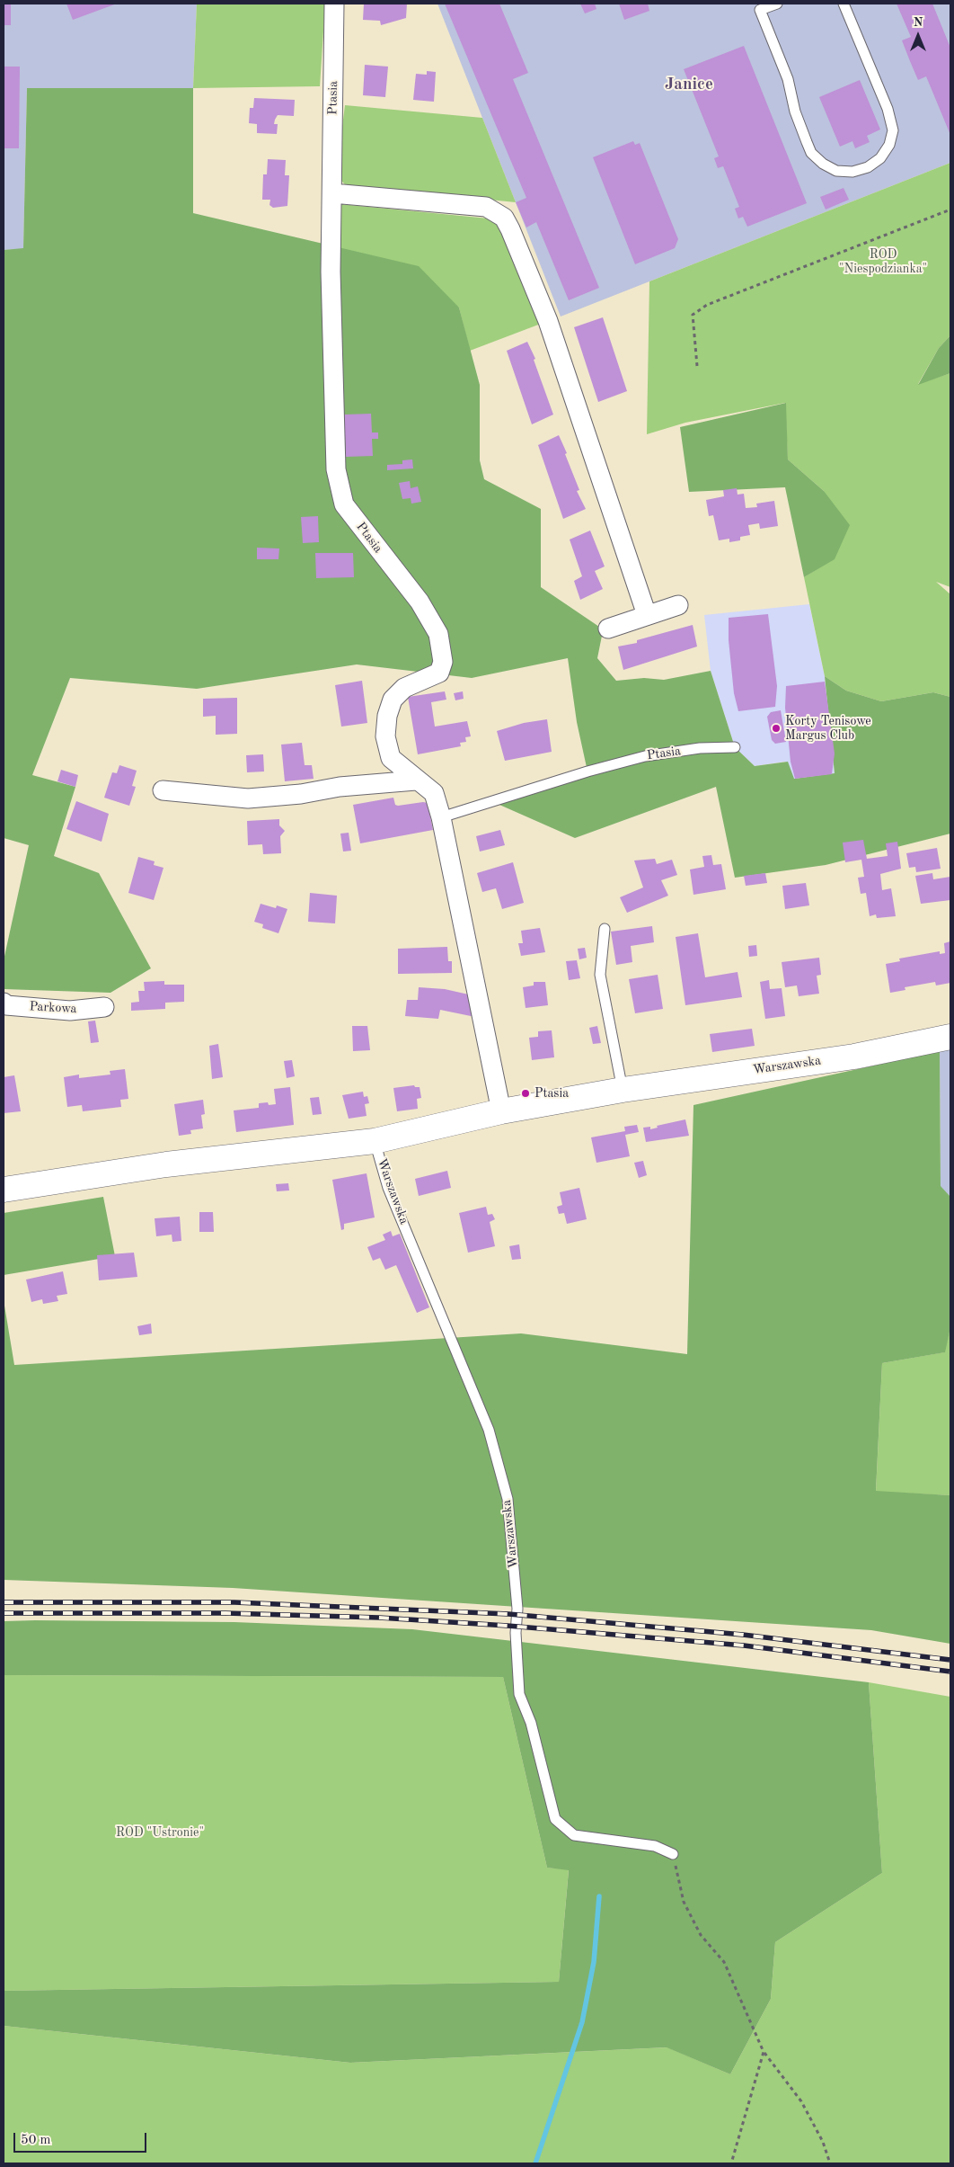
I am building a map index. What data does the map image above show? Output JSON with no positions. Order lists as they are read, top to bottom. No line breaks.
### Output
{"streets":{"street":["Ptasia","Parkowa","Warszawska"]},"crossings":[["Ptasia","Warszawska"]],"districts":["Janice"],"parks":["ROD \"Niespodzianka\"","ROD \"Ustronie\""],"places":["Korty Tenisowe Margus Club","Ptasia"],"scale_bar":"50 m","north":"top"}
